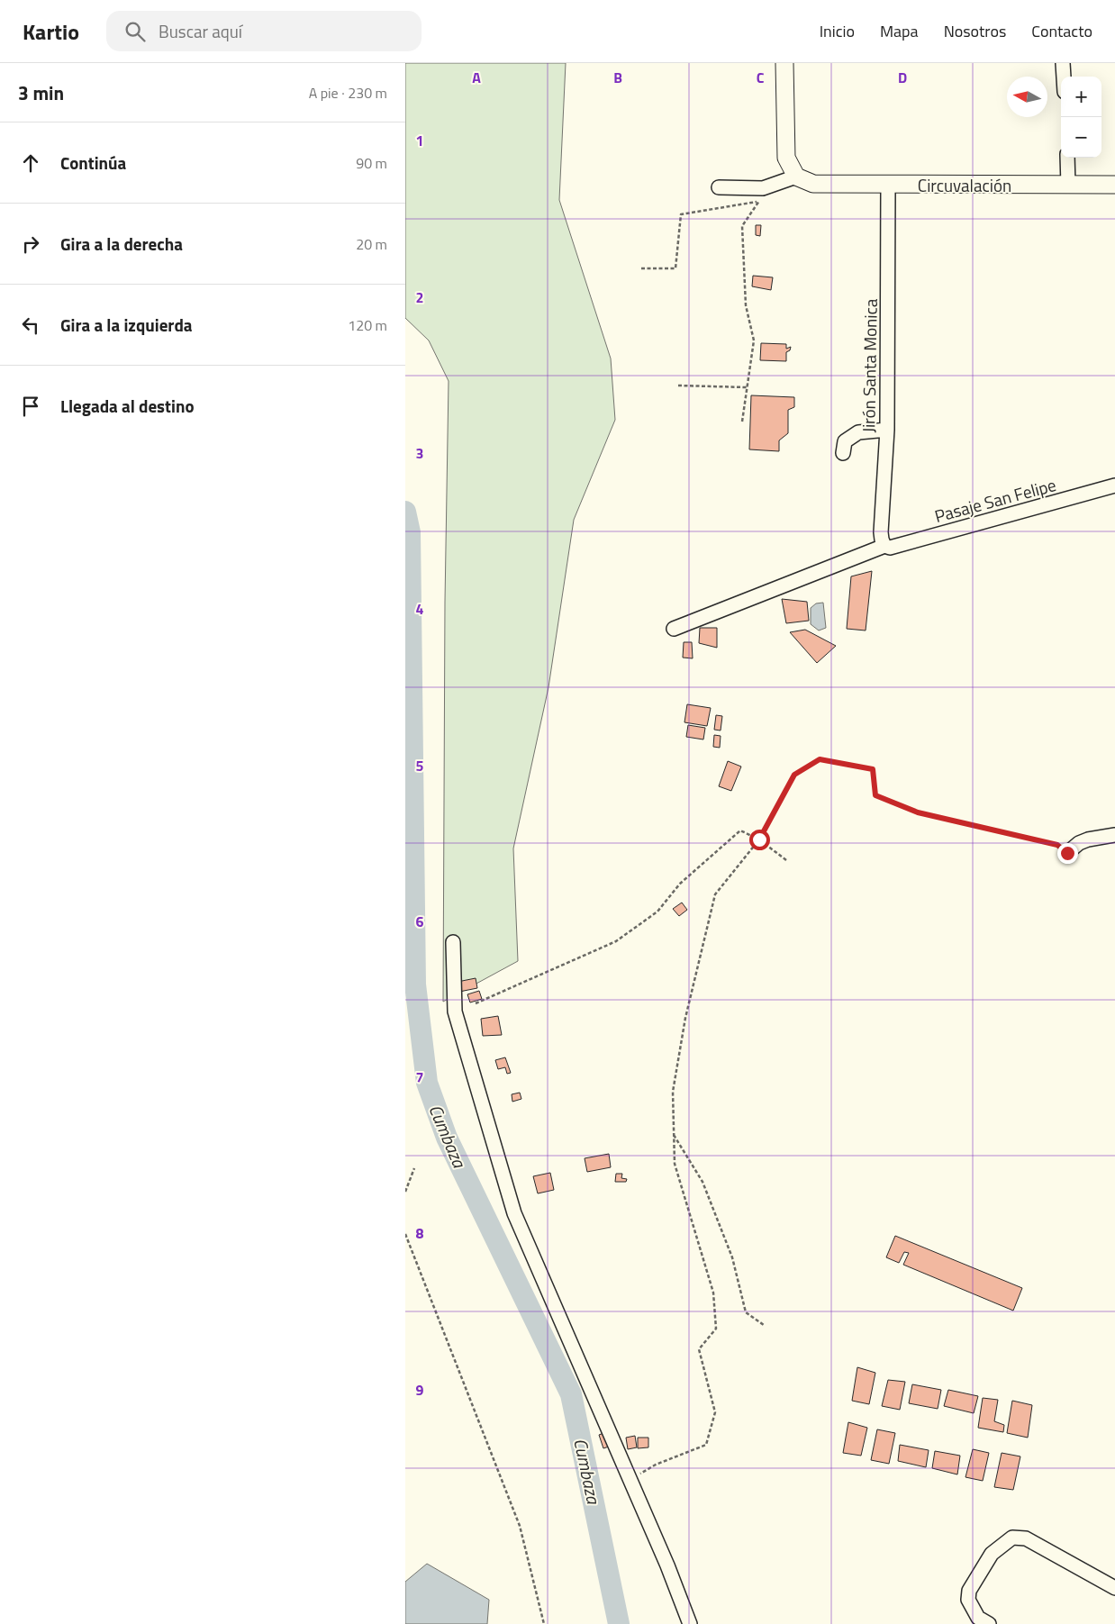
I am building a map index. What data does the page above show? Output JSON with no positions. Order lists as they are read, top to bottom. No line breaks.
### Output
{"streets":{"main road":["Circuvalación"],"street":["Jirón Santa Monica","Pasaje San Felipe"]},"crossings":[["Circuvalación","Jirón Santa Monica"],["Jirón Santa Monica","Pasaje San Felipe"]],"water":["Cumbaza"],"north":"left","page":{"header":"Kartio","search":"Buscar aquí","nav":["Inicio","Mapa","Nosotros","Contacto"],"heading":["3 min","A pie · 230 m"],"map_buttons":["+","−"],"list":[["Continúa","90 m"],["Gira a la derecha","20 m"],["Gira a la izquierda","120 m"],"Llegada al destino"]},"grid":{"columns":["A","B","C","D"],"rows":["1","2","3","4","5","6","7","8","9"]}}
